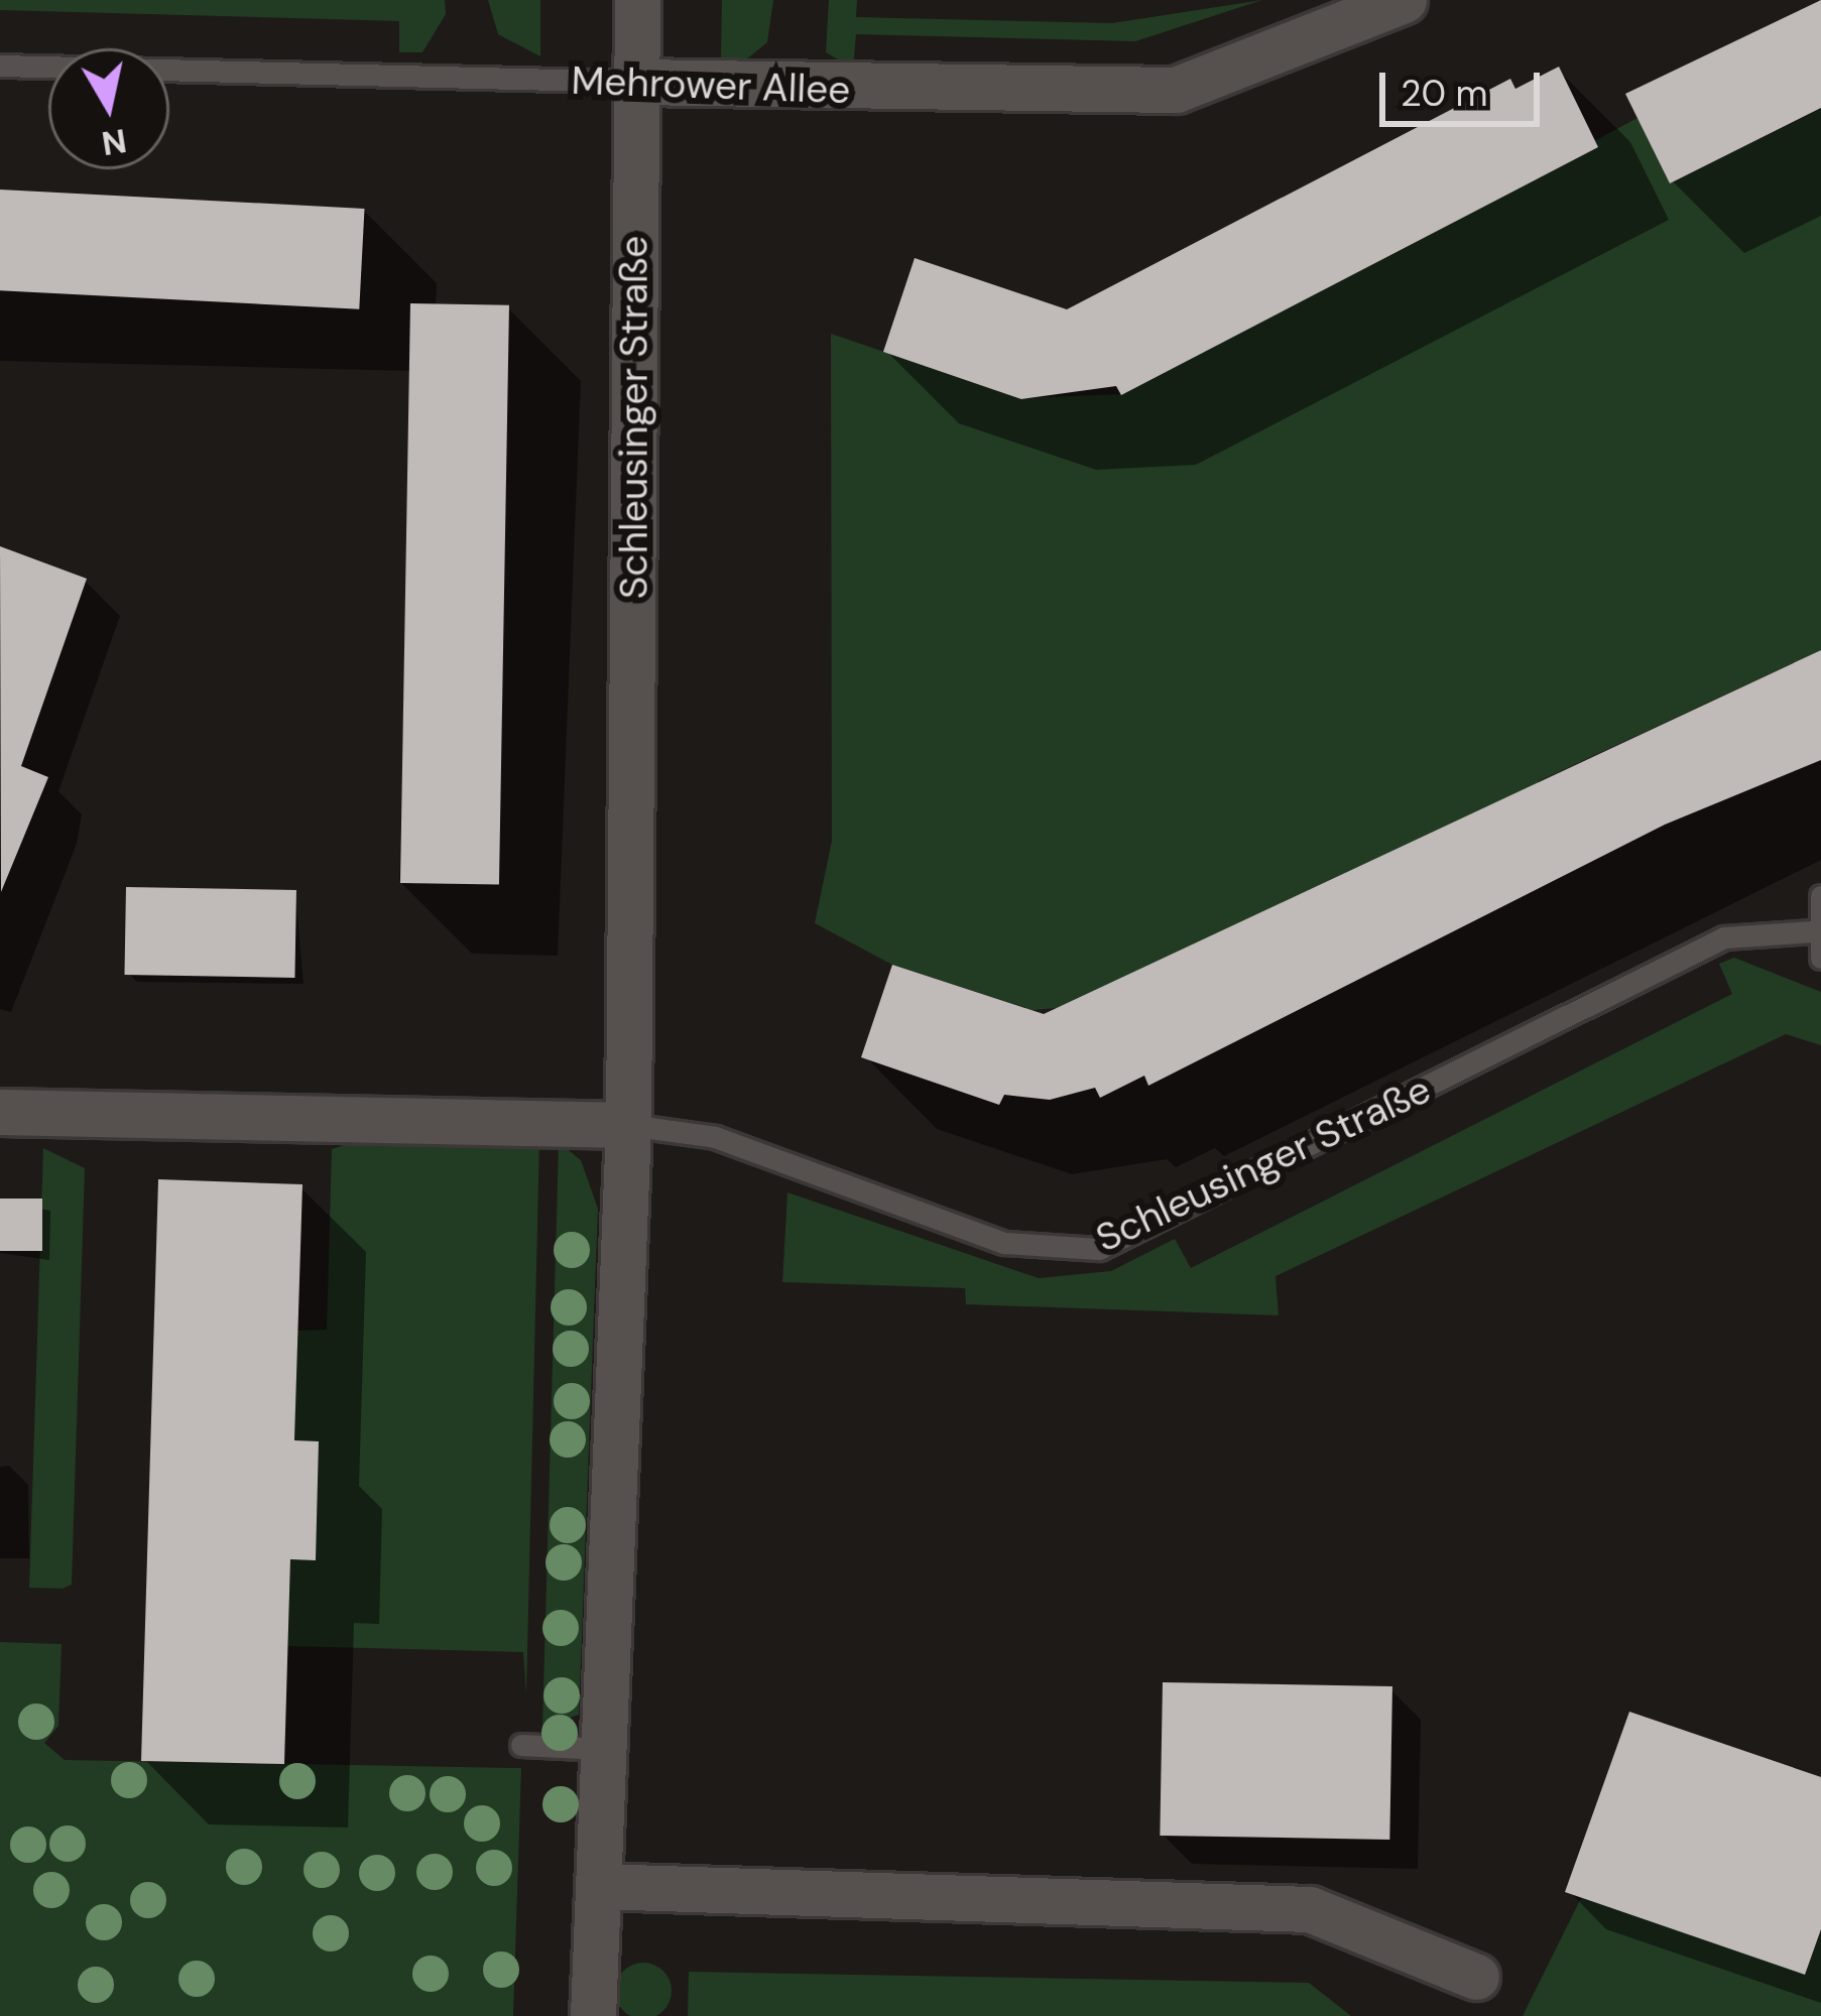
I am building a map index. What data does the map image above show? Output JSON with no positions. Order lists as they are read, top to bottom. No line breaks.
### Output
{"streets":{"street":["Mehrower Allee","Schleusinger Straße"]},"crossings":[["Mehrower Allee","Schleusinger Straße"]],"scale_bar":"20 m","north":"bottom"}
